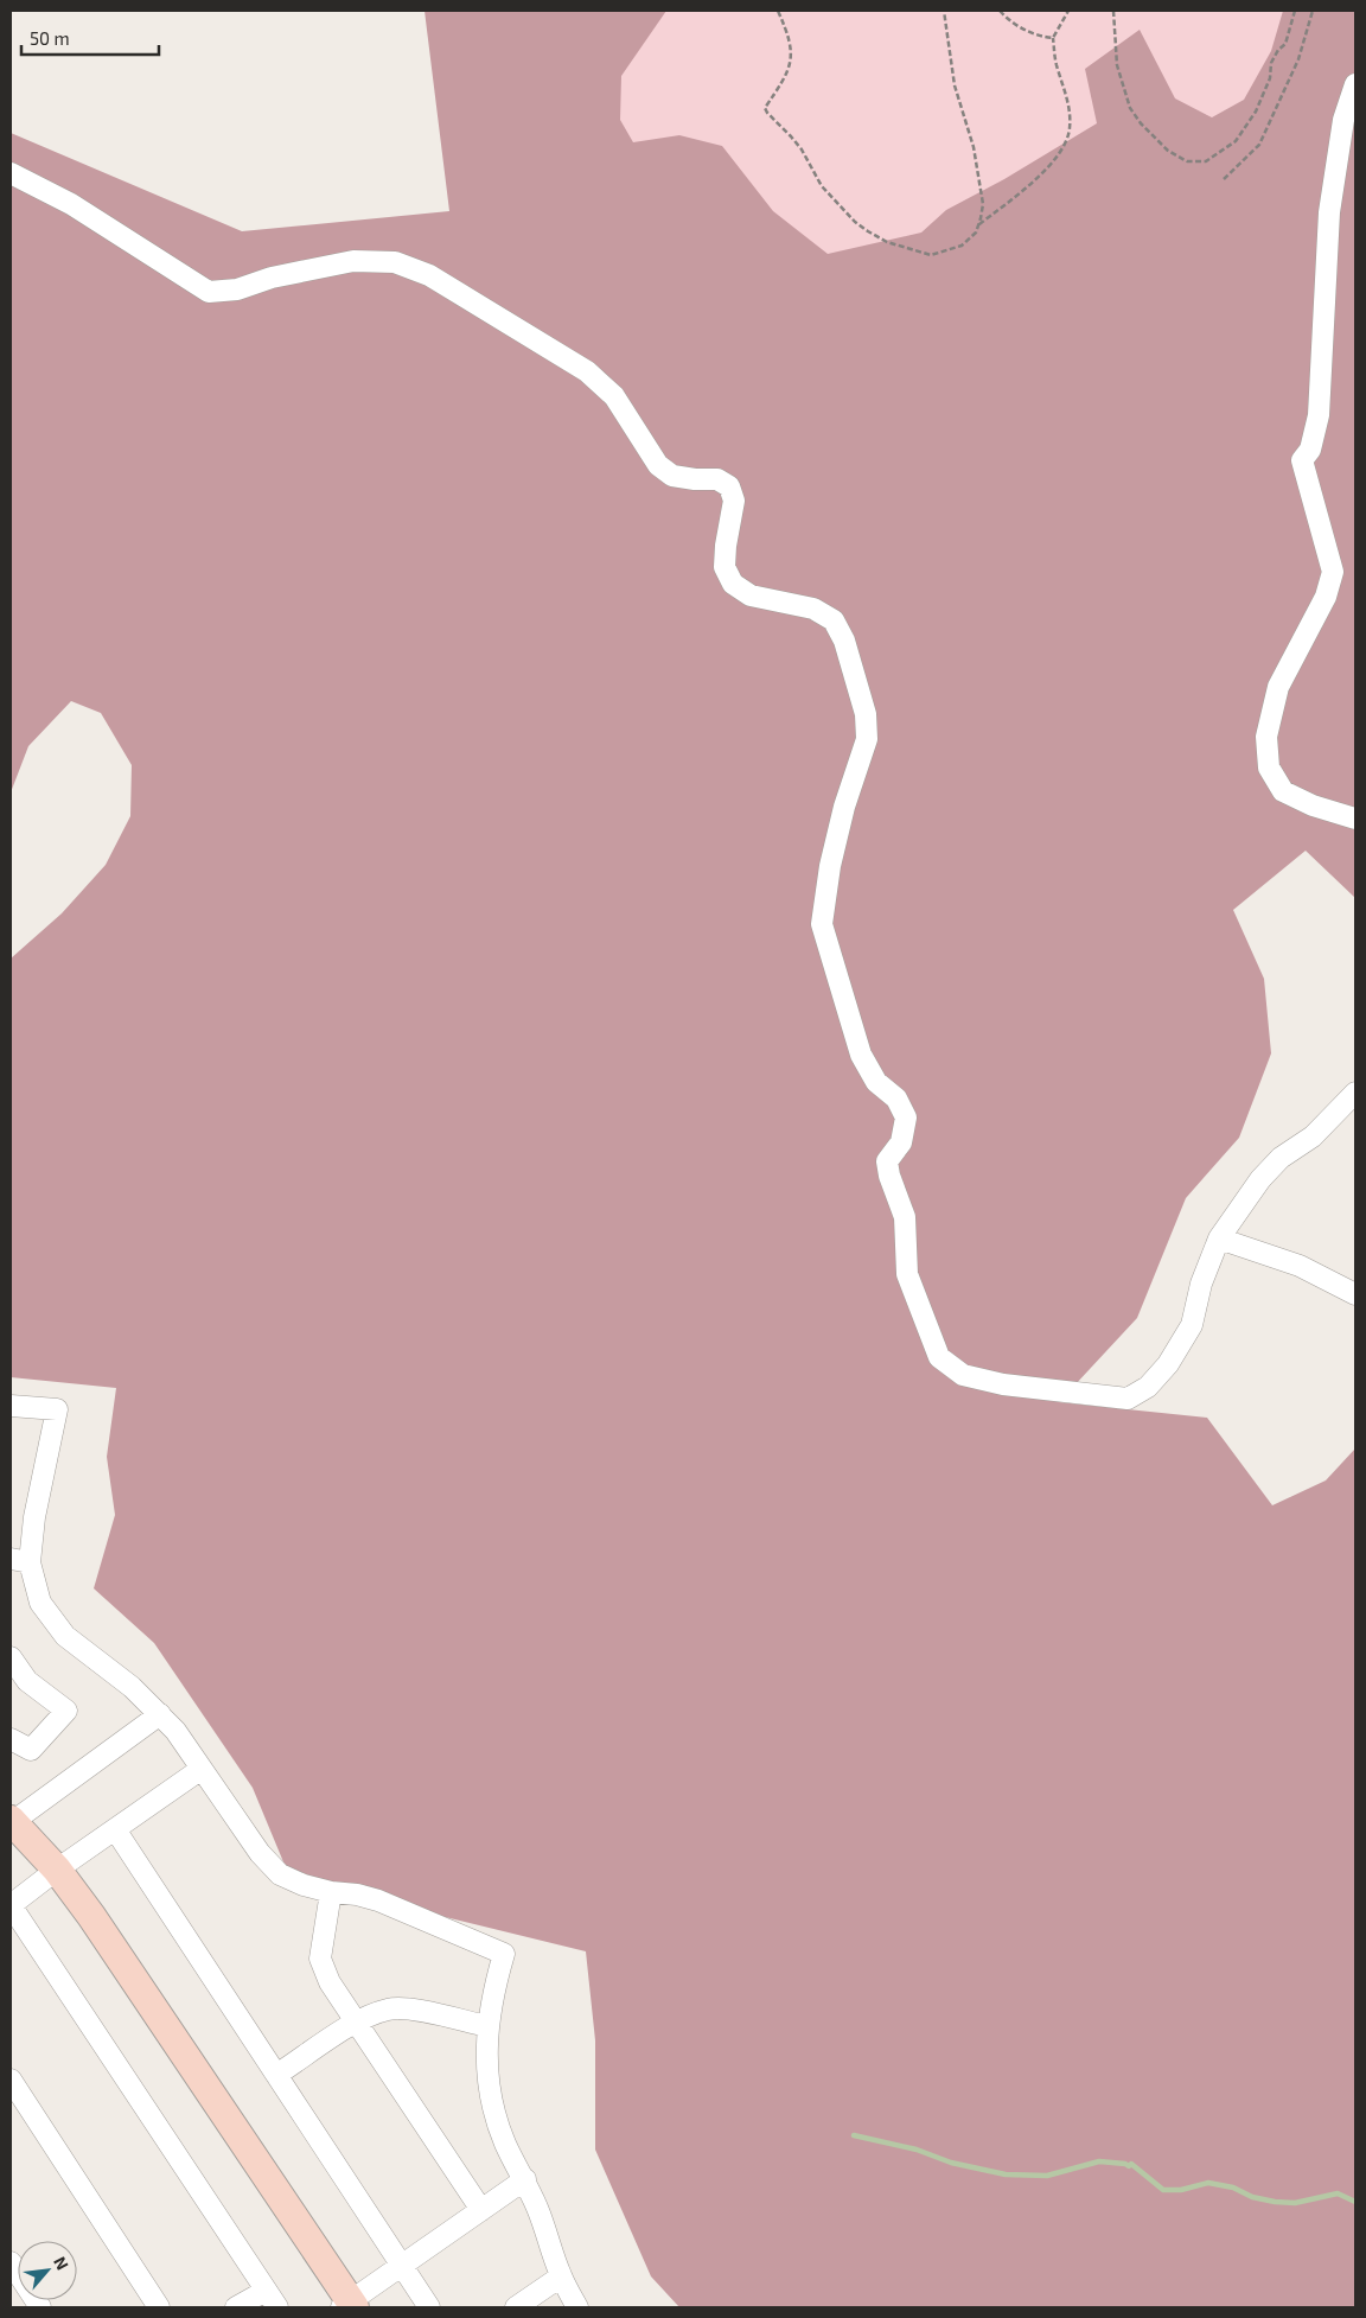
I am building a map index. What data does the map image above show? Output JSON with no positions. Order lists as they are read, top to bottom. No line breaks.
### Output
{"scale_bar":"50 m","north":"top right"}
